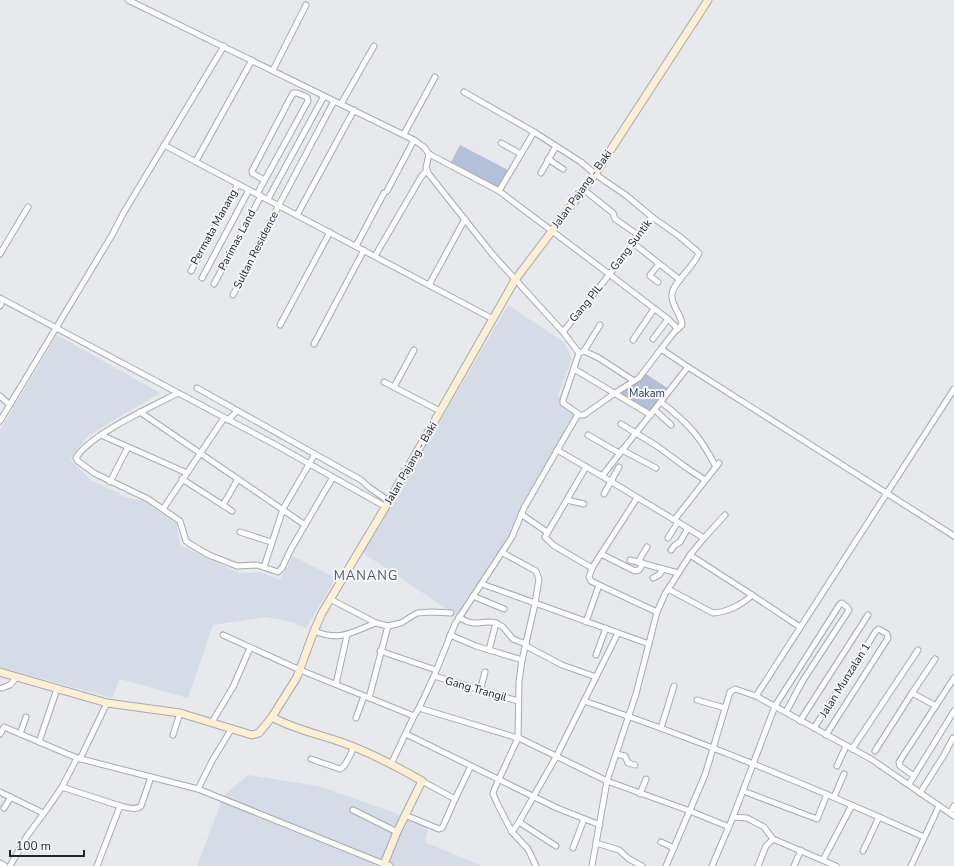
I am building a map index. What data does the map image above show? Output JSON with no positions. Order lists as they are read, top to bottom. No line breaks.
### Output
{"streets":{"main road":["Jalan Pajang - Baki"],"street":["Permata Manang","Parimas Land","Gang Suntik","Sultan Residence","Gang PIL","Jalan Munzalan 1","Gang Trangil"]},"crossings":[["Gang Suntik","Gang PIL"]],"districts":["MANANG"],"parks":["Makam"],"scale_bar":"100 m"}
